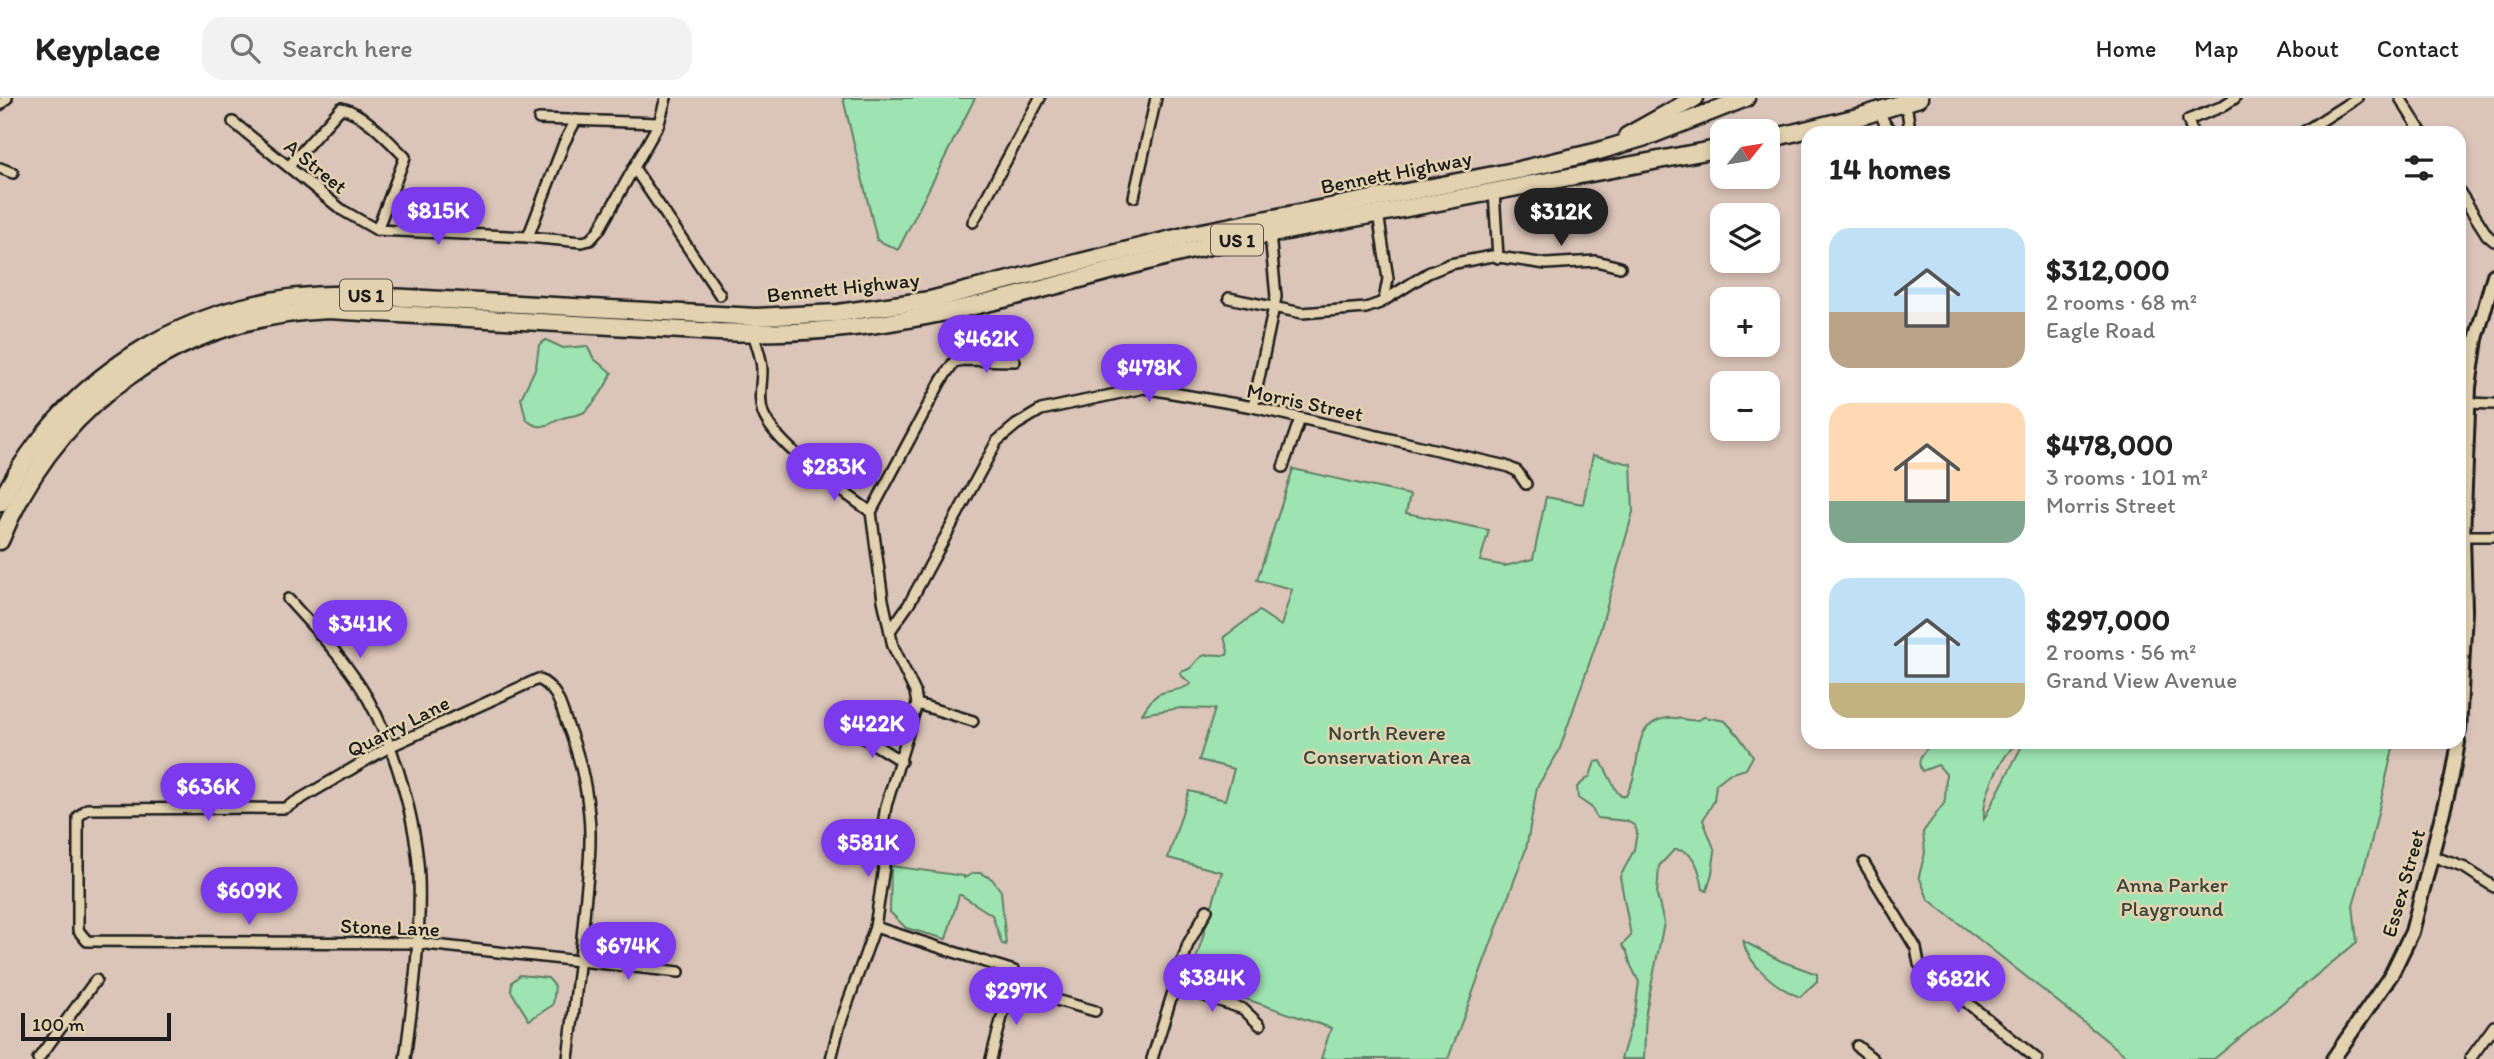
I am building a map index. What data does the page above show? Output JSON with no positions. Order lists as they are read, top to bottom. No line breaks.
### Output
{"streets":{"highway":["Bennett Highway","US 1"],"main road":["Essex Street"],"street":["A Street","Morris Street","Quarry Lane","Stone Lane"]},"crossings":[["Quarry Lane","Stone Lane"]],"parks":["North Revere Conservation Area","Anna Parker Playground"],"scale_bar":"100 m","north":"top right","page":{"header":"Keyplace","search":"Search here","nav":["Home","Map","About","Contact"],"map_buttons":["+","−"],"heading":"14 homes","price":["$815K","$312K","$462K","$478K","$283K","$341K","$422K","$636K","$581K","$609K","$674K","$384K","$682K","$297K"],"list":[{"name":"$312,000","note":"2 rooms · 68 m² · Eagle Road"},{"name":"$478,000","note":"3 rooms · 101 m² · Morris Street"},{"name":"$297,000","note":"2 rooms · 56 m² · Grand View Avenue"}],"scale":"100 m"}}
